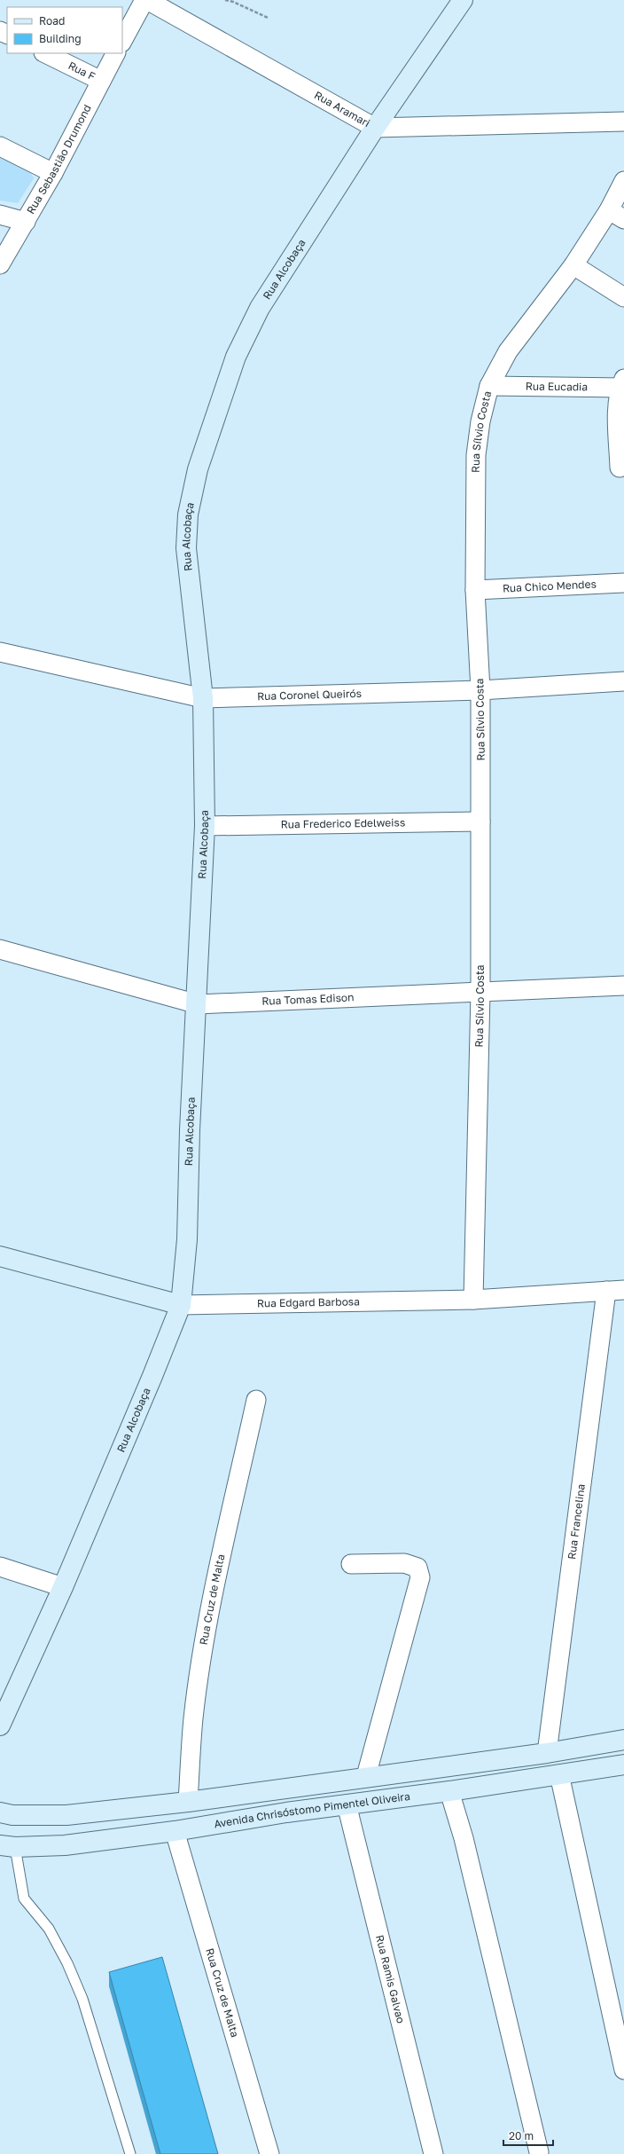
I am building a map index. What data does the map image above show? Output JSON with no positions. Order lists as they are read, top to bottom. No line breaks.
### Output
{"streets":{"main road":["Rua Alcobaça","Rua Edgard Barbosa","Avenida Chrisóstomo Pimentel Oliveira"],"street":["Rua F","Rua Aramari","Rua Sebastião Drumond","Rua Eucadia","Rua Sílvio Costa","Rua Chico Mendes","Rua Coronel Queirós","Rua Frederico Edelweiss","Rua Tomas Edison","Rua Francelina","Rua Cruz de Malta","Rua Ramis Galvao"]},"crossings":[["Rua F","Rua Sebastião Drumond"],["Rua Aramari","Rua Alcobaça"],["Rua Alcobaça","Rua Coronel Queirós"],["Rua Alcobaça","Rua Frederico Edelweiss"],["Rua Alcobaça","Rua Tomas Edison"],["Rua Alcobaça","Rua Edgard Barbosa"],["Rua Eucadia","Rua Sílvio Costa"],["Rua Sílvio Costa","Rua Chico Mendes"],["Rua Sílvio Costa","Rua Coronel Queirós"],["Rua Sílvio Costa","Rua Frederico Edelweiss"],["Rua Sílvio Costa","Rua Tomas Edison"],["Rua Sílvio Costa","Rua Edgard Barbosa"],["Rua Edgard Barbosa","Rua Francelina"],["Rua Cruz de Malta","Avenida Chrisóstomo Pimentel Oliveira"],["Avenida Chrisóstomo Pimentel Oliveira","Rua Ramis Galvao"]],"legend":["Road","Building"],"scale_bar":"20 m"}
